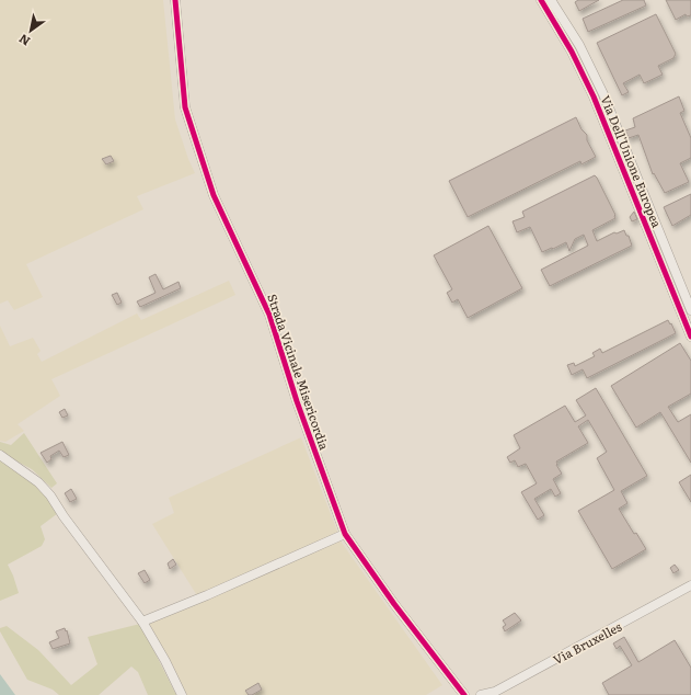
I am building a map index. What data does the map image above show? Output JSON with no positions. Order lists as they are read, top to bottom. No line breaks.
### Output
{"streets":{"street":["Via Dell'Unione Europea","Strada Vicinale Misericordia","Via Bruxelles"]},"north":"bottom left"}
